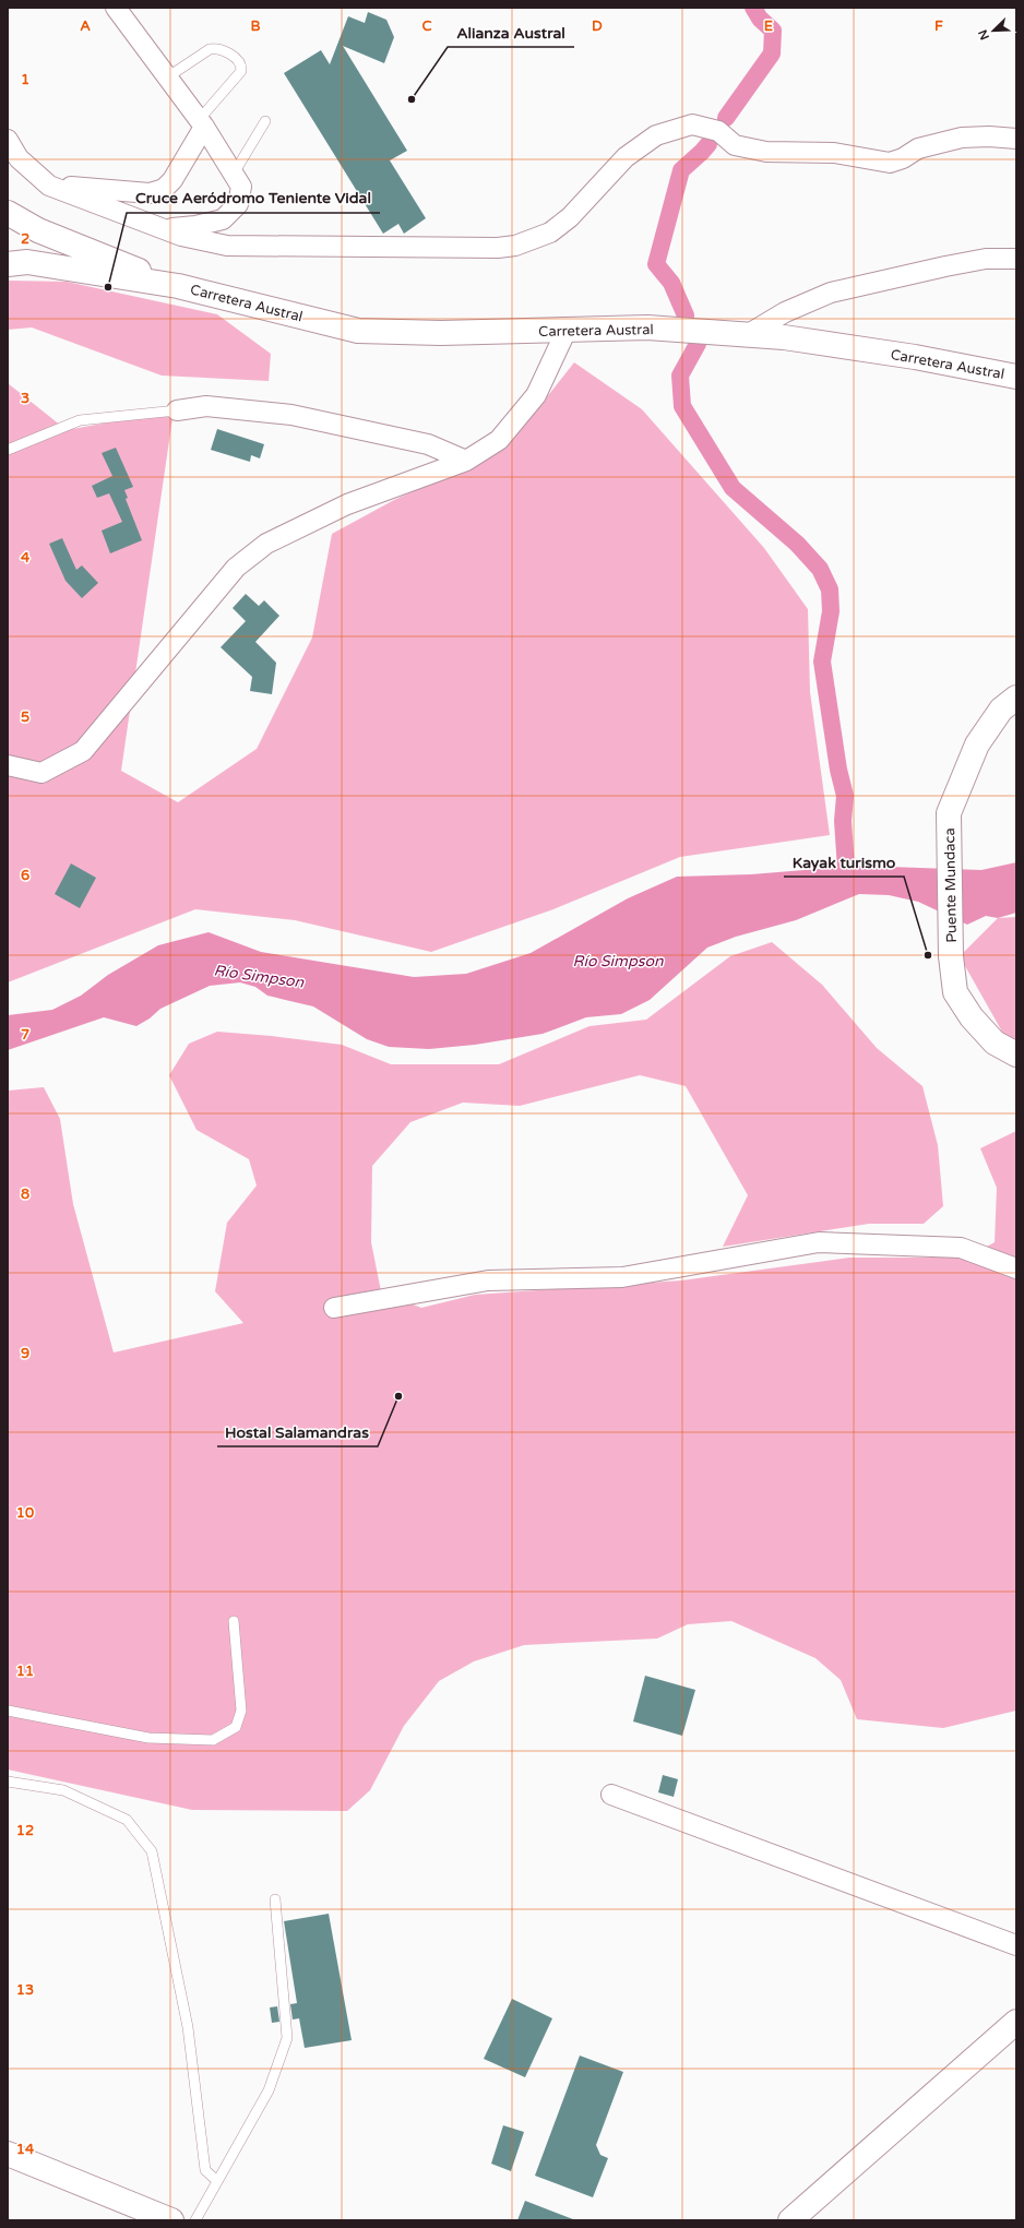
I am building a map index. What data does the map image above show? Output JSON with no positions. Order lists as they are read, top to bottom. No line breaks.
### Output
{"streets":{"main road":["Carretera Austral","Puente Mundaca"]},"water":["Río Simpson"],"places":["Alianza Austral","Cruce Aeródromo Teniente Vidal","Kayak turismo","Hostal Salamandras"],"north":"bottom left","grid":{"columns":["A","B","C","D","E","F"],"rows":["1","2","3","4","5","6","7","8","9","10","11","12","13","14"]}}
